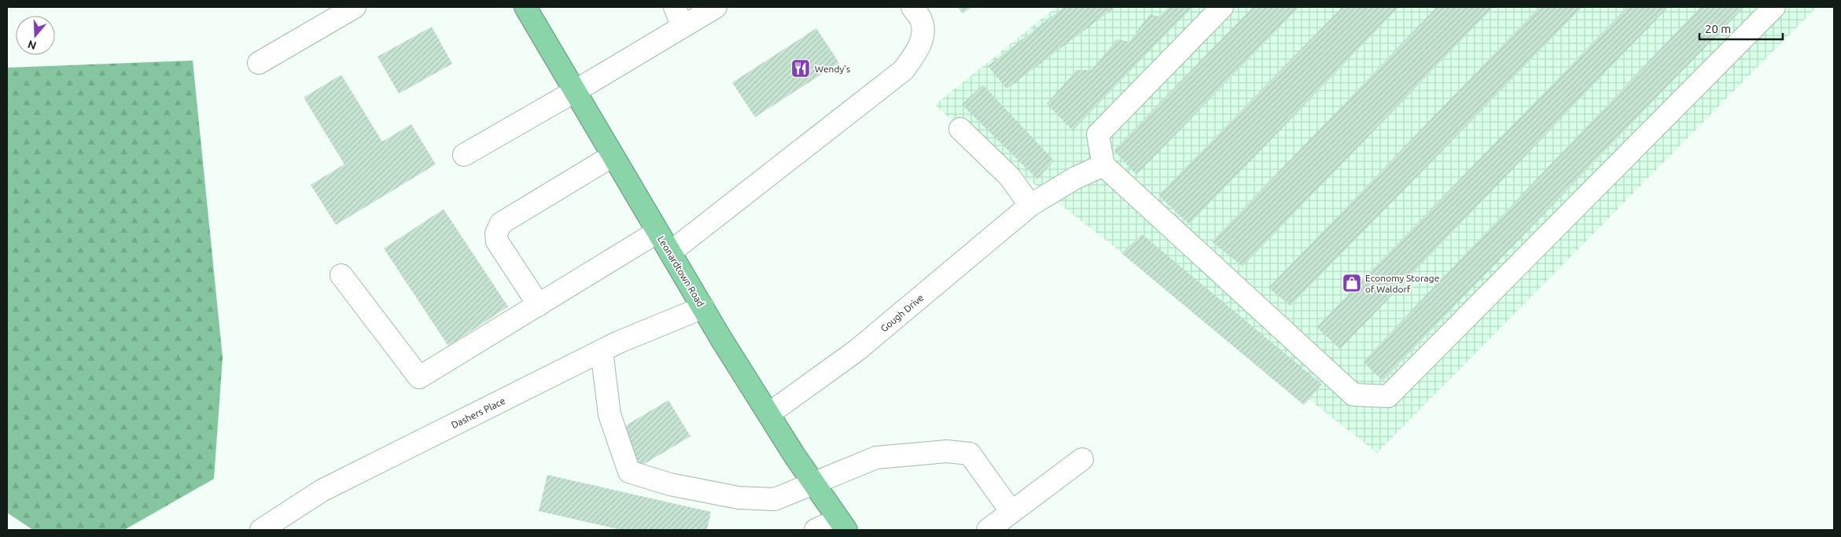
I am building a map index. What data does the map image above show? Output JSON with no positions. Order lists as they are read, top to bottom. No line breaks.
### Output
{"streets":{"highway":["Leonardtown Road"],"street":["Gough Drive","Dashers Place"]},"crossings":[["Leonardtown Road","Gough Drive"],["Leonardtown Road","Dashers Place"]],"places":{"restaurant":["Wendy's"],"shop":["Economy Storage of Waldorf"]},"scale_bar":"20 m","north":"bottom"}
